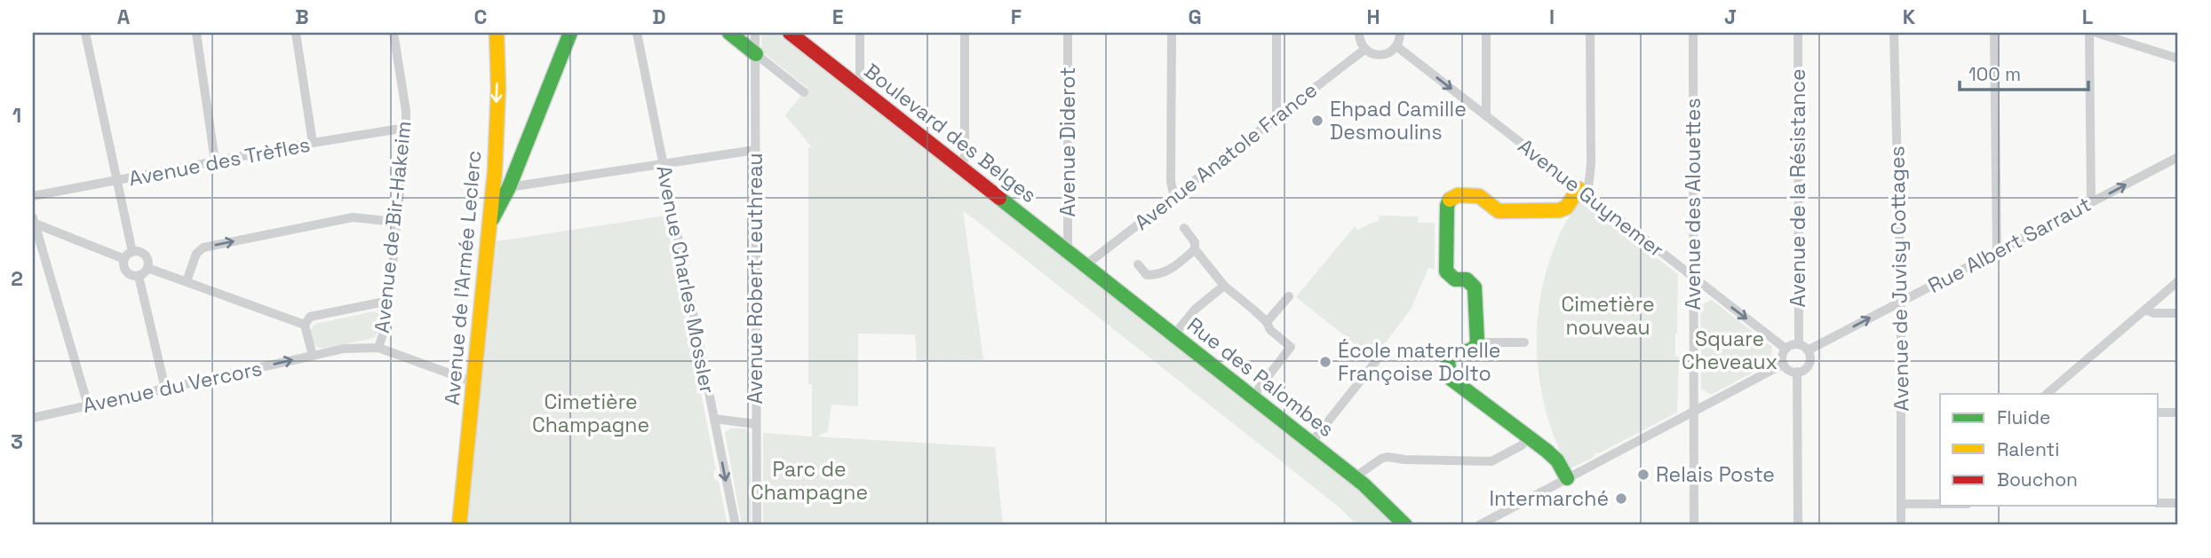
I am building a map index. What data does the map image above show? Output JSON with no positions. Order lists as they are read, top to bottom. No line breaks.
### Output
{"streets":{"street":["Boulevard des Belges","Avenue Diderot","Avenue Anatole France","Avenue des Trèfles","Avenue de la Résistance","Avenue Guynemer","Avenue des Alouettes","Avenue de Bir-Hakeim","Rue Albert Sarraut","Avenue de l'Armée Leclerc","Avenue Robert Leuthreau","Avenue de Juvisy Cottages","Avenue Charles Mossler","Rue des Palombes","Avenue du Vercors"]},"crossings":[["Boulevard des Belges","Avenue Diderot"],["Boulevard des Belges","Avenue Anatole France"],["Boulevard des Belges","Rue des Palombes"],["Avenue Anatole France","Rue des Palombes"],["Avenue des Trèfles","Avenue de Bir-Hakeim"],["Avenue de la Résistance","Avenue Guynemer"],["Avenue de la Résistance","Rue Albert Sarraut"],["Avenue Guynemer","Avenue des Alouettes"],["Avenue Guynemer","Rue Albert Sarraut"],["Avenue de Bir-Hakeim","Avenue du Vercors"],["Rue Albert Sarraut","Avenue de Juvisy Cottages"]],"one_way":["Avenue Guynemer","Rue Albert Sarraut","Avenue du Vercors"],"parks":["Cimetière nouveau","Square Cheveaux","Cimetière Champagne","Parc de Champagne"],"places":["Ehpad Camille Desmoulins","École maternelle Françoise Dolto","Relais Poste","Intermarché"],"legend":["Fluide","Ralenti","Bouchon"],"scale_bar":"100 m","grid":{"columns":["A","B","C","D","E","F","G","H","I","J","K","L"],"rows":["1","2","3"]}}
